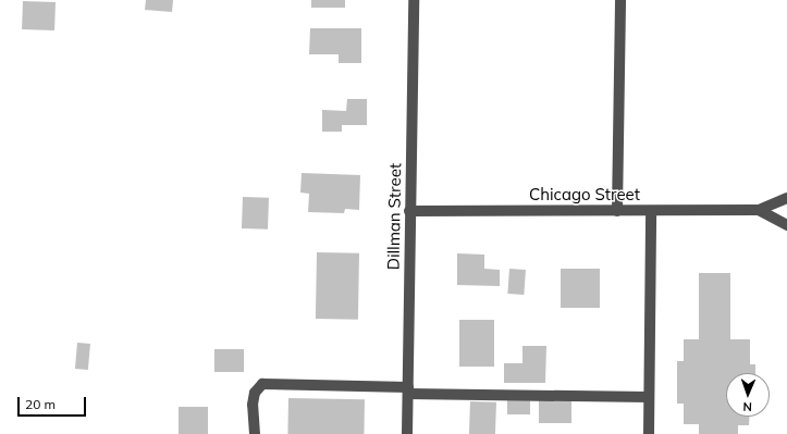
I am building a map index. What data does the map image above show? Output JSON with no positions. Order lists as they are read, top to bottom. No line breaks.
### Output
{"streets":{"street":["Chicago Street","Dillman Street"]},"crossings":[["Chicago Street","Dillman Street"]],"scale_bar":"20 m","north":"bottom"}
